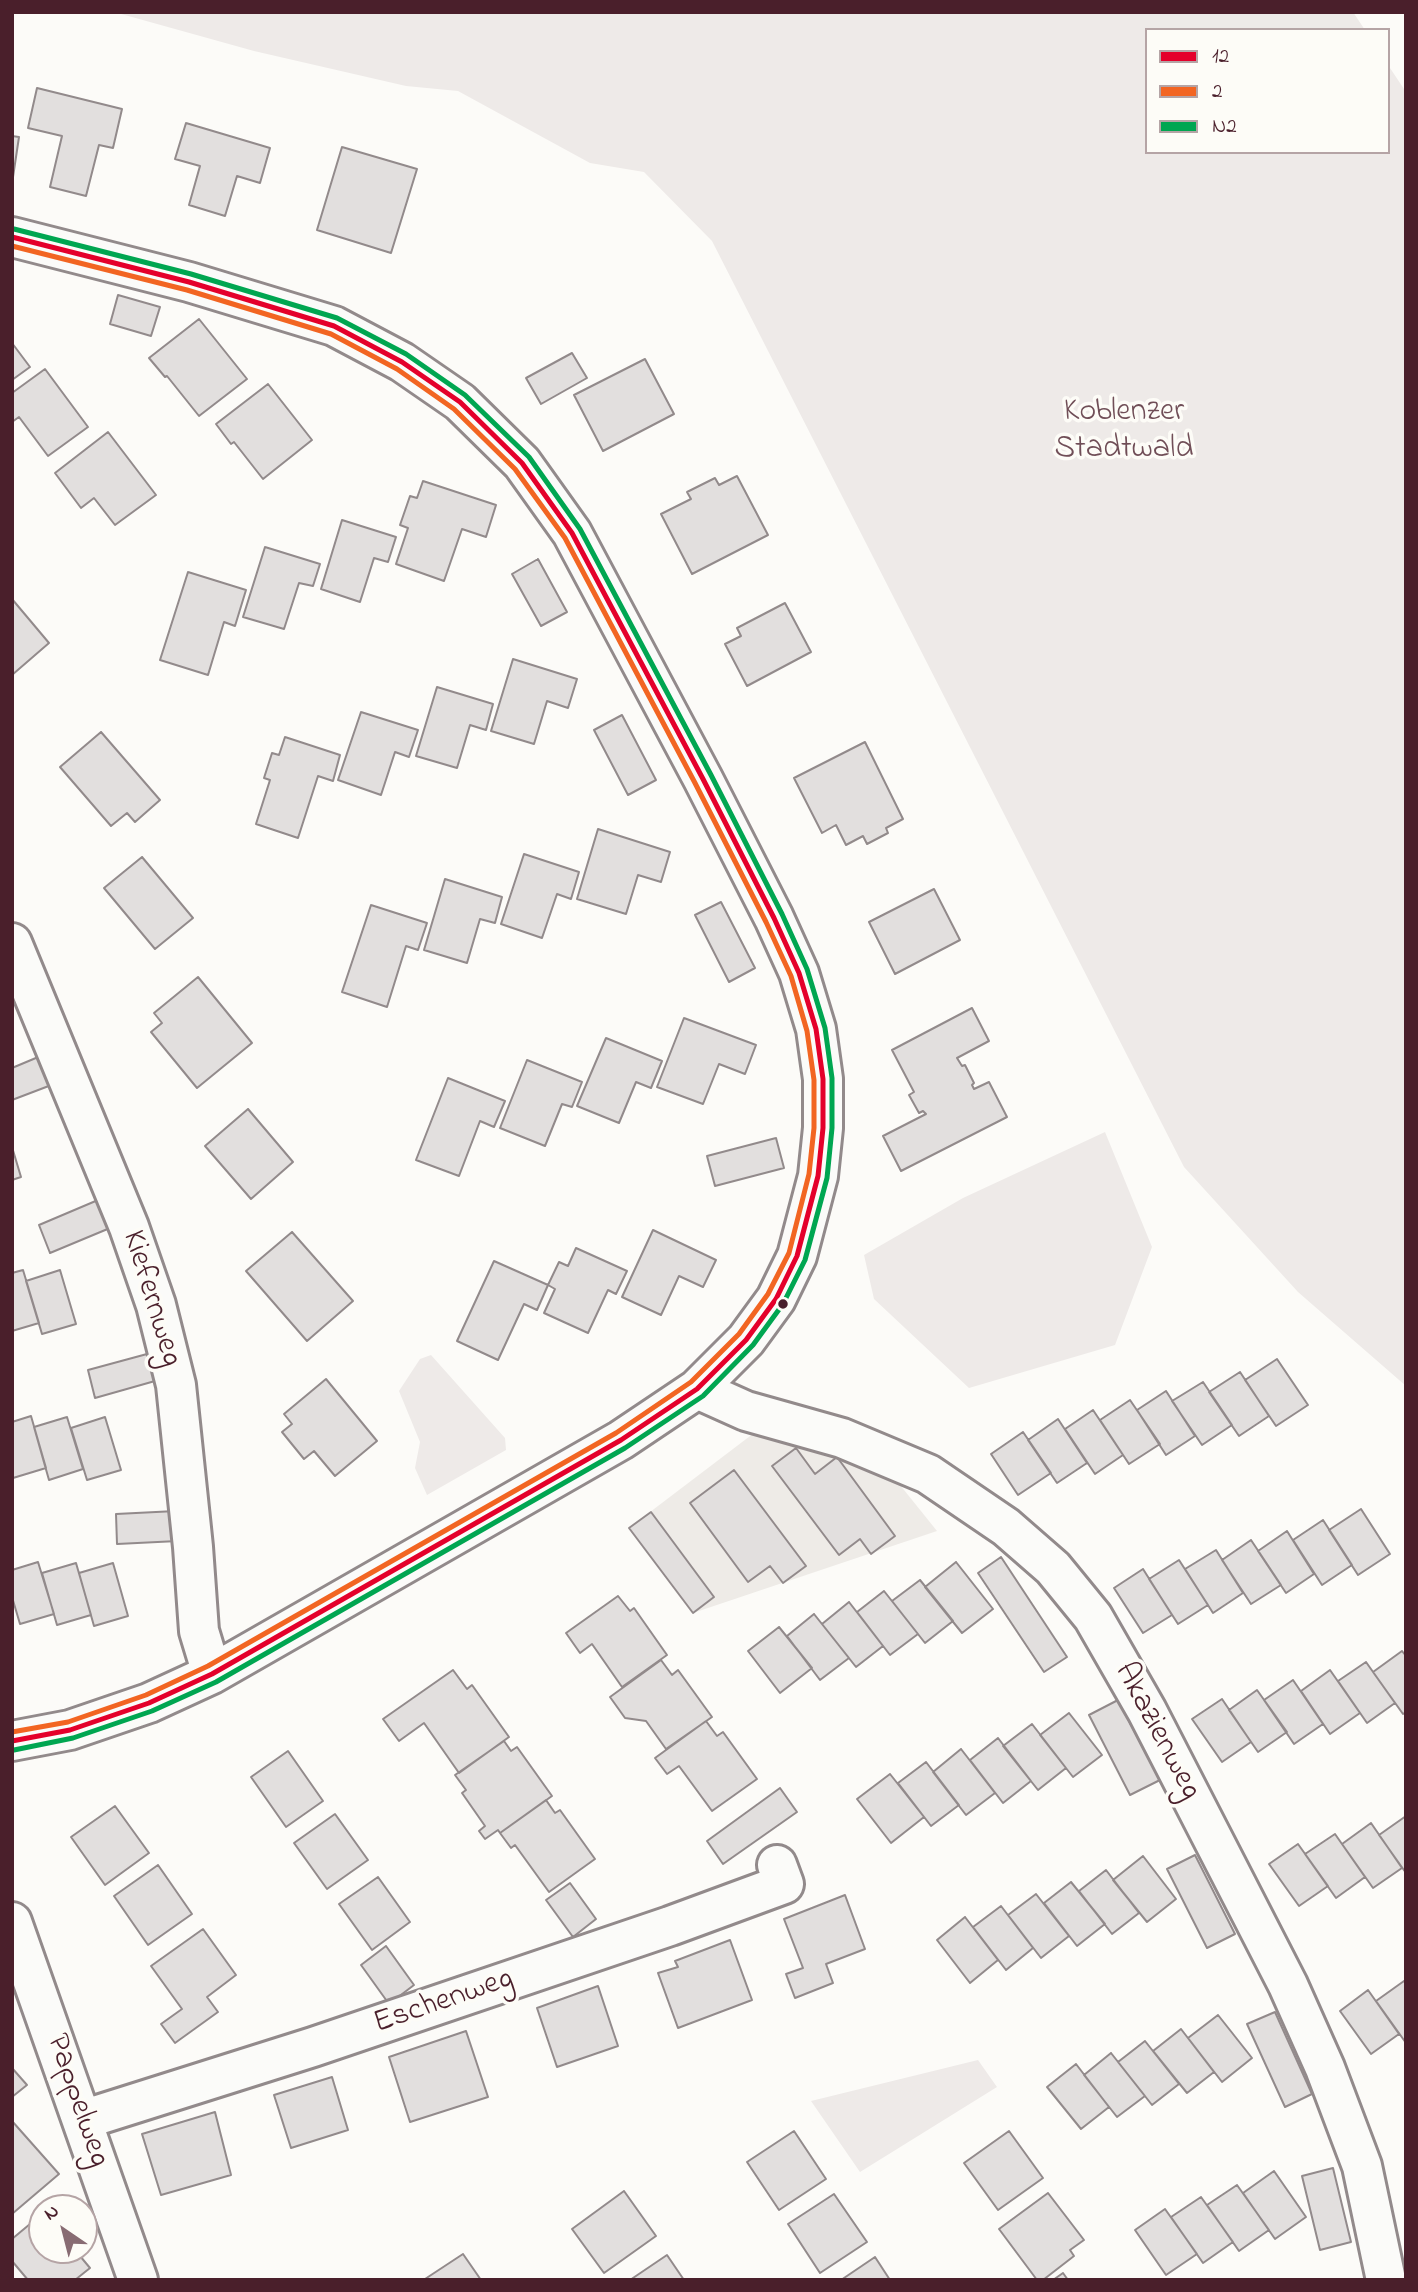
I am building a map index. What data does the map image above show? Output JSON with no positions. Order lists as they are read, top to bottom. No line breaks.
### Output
{"streets":{"street":["Kiefernweg","Akazienweg","Eschenweg","Pappelweg"]},"crossings":[["Eschenweg","Pappelweg"]],"parks":["Koblenzer Stadtwald"],"lines":["transit line N2","transit line 12","transit line 2"],"legend":["12","2","N2"],"north":"top left"}
